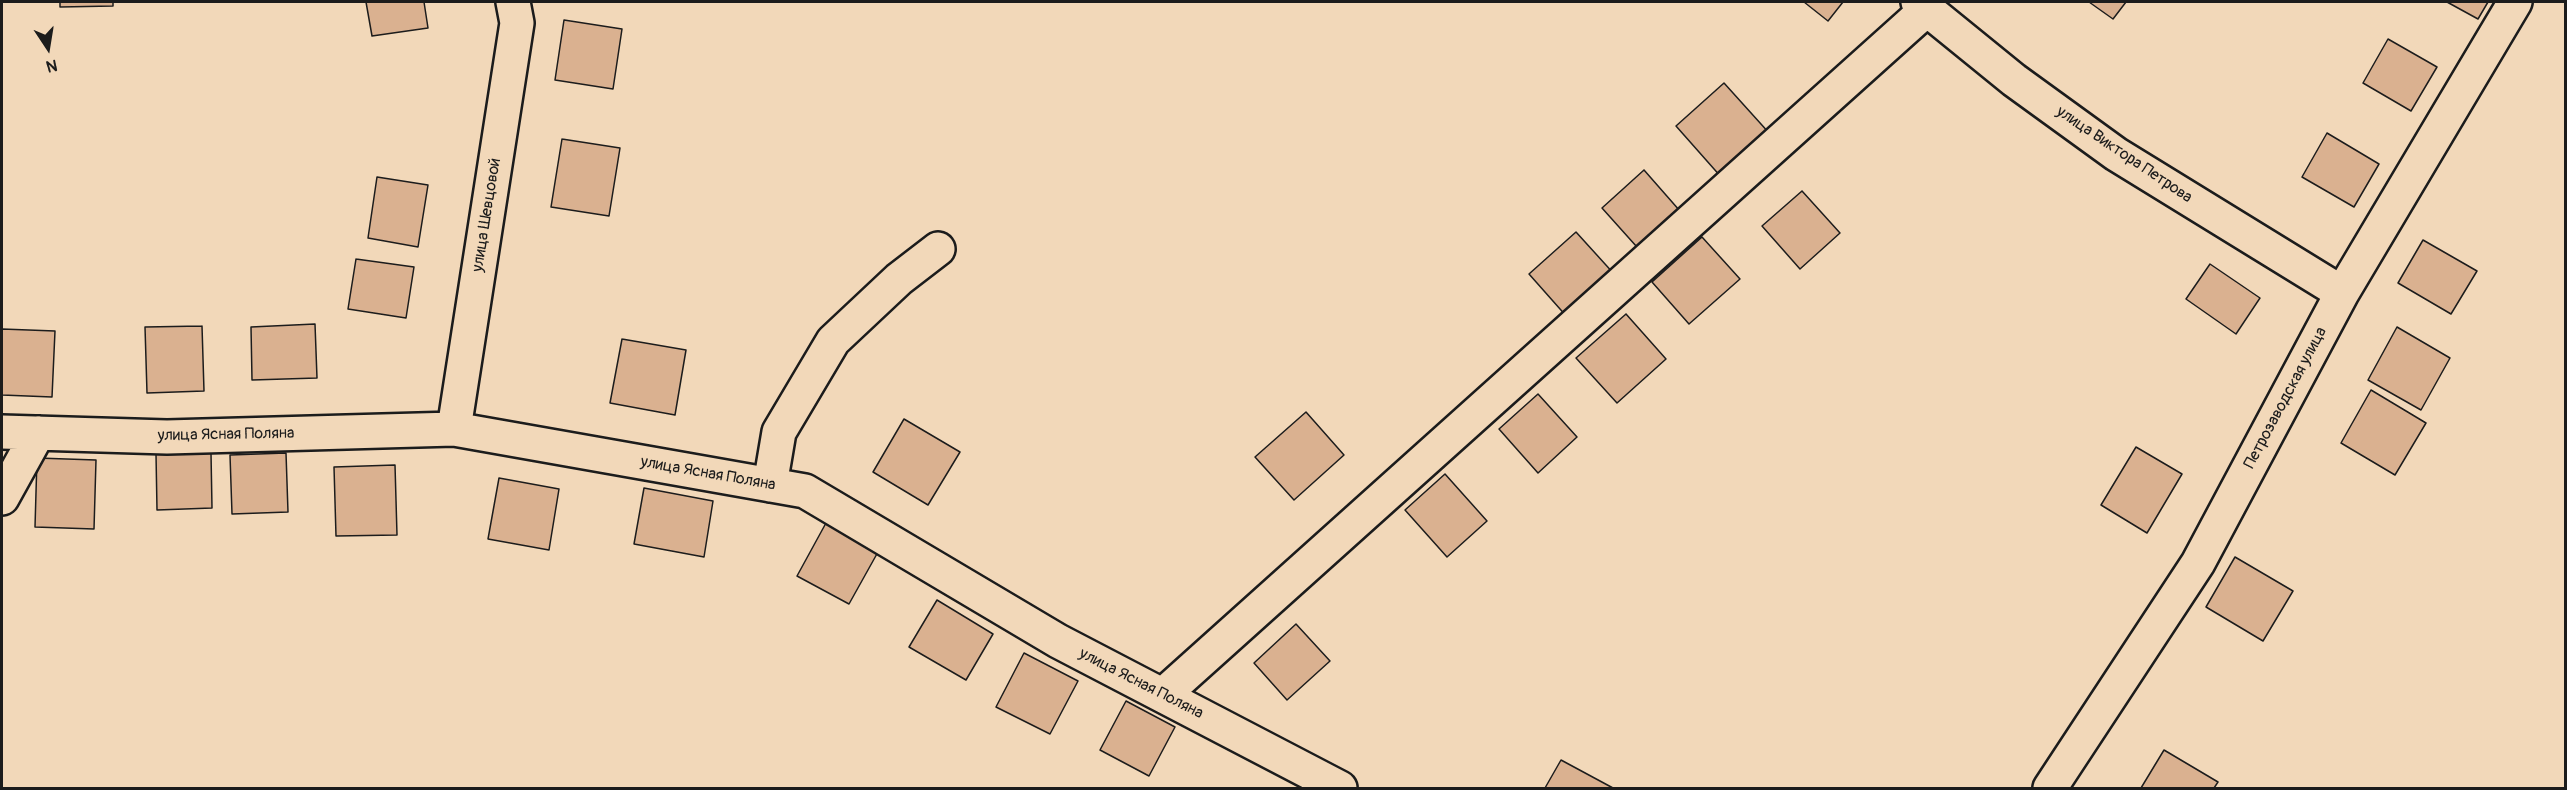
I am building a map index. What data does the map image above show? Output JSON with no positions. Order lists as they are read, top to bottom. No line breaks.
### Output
{"streets":{"street":["улица Виктора Петрова","улица Шевцовой","Петрозаводская улица","улица Ясная Поляна"]},"crossings":[["улица Виктора Петрова","Петрозаводская улица"],["улица Шевцовой","улица Ясная Поляна"]],"north":"bottom"}
